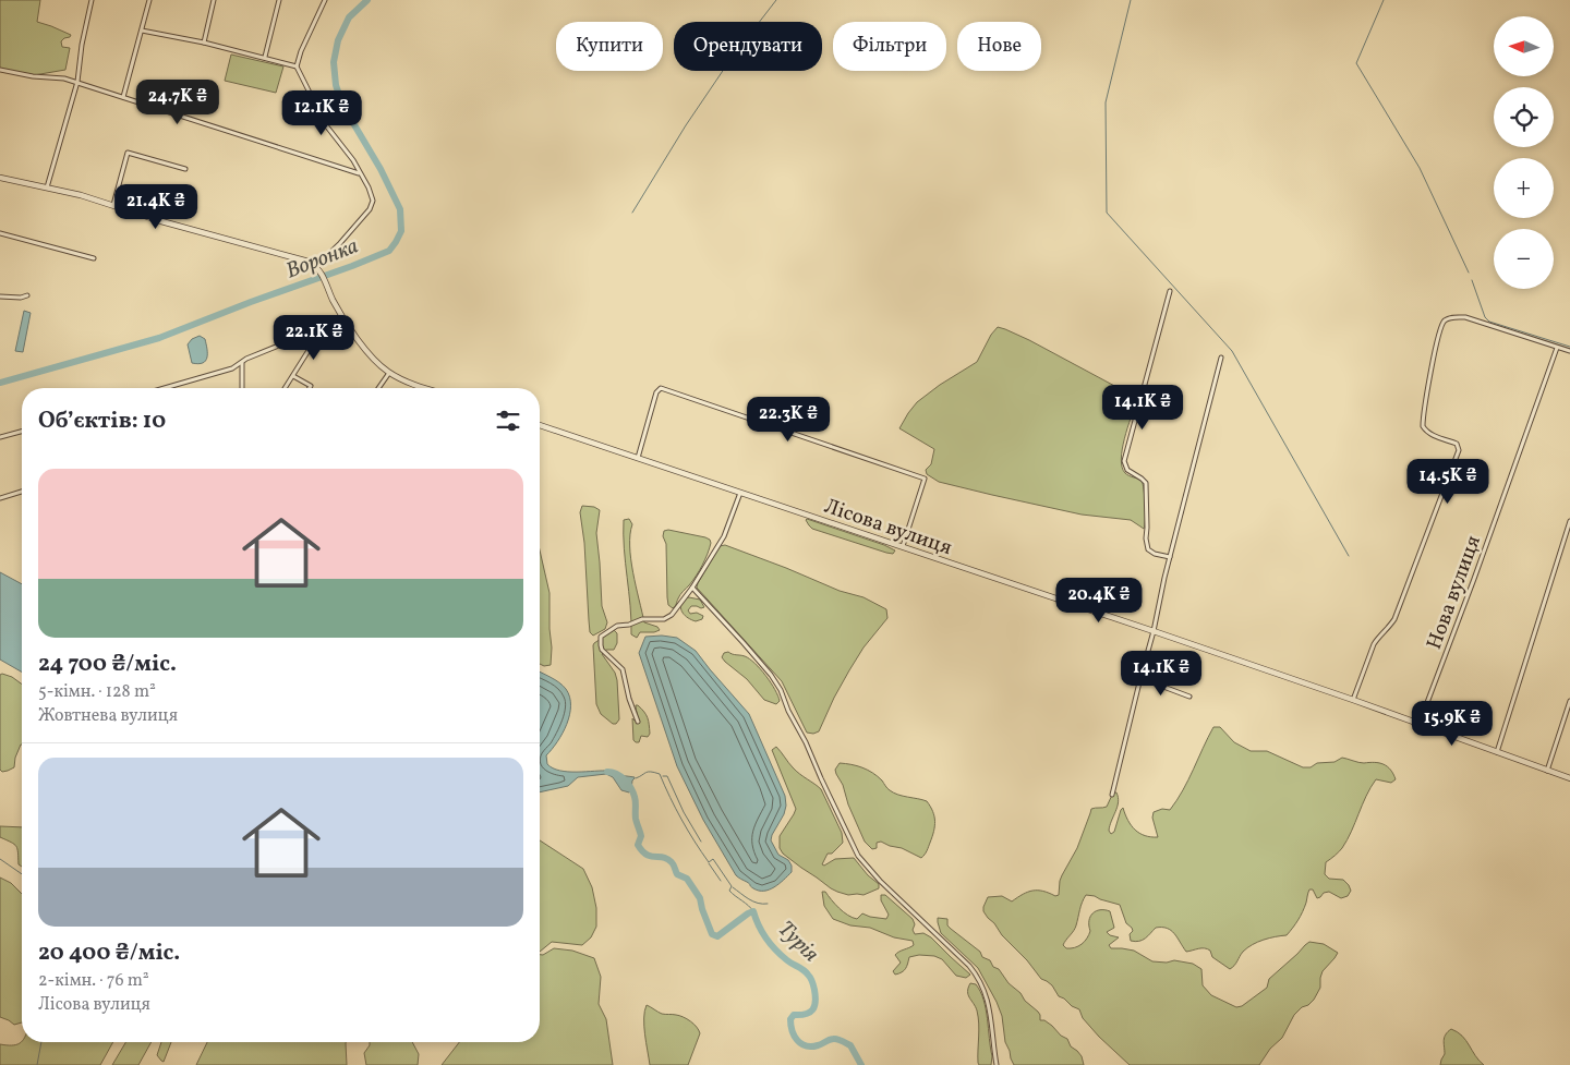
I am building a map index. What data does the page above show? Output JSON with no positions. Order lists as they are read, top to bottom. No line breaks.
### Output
{"streets":{"street":["Лісова вулиця","Нова вулиця"]},"crossings":[["Лісова вулиця","Нова вулиця"]],"water":["Воронка","Турія"],"north":"left","page":{"map_buttons":["+","−"],"chip":["Купити","Орендувати","Фільтри","Нове"],"price":["24.7K ₴","12.1K ₴","21.4K ₴","22.1K ₴","14.1K ₴","22.3K ₴","14.5K ₴","20.4K ₴","14.1K ₴","15.9K ₴"],"heading":"Об’єктів: 10","list":[{"name":"24 700 ₴/міс.","note":"5-кімн. · 128 m² · Жовтнева вулиця"},{"name":"20 400 ₴/міс.","note":"2-кімн. · 76 m² · Лісова вулиця"}]}}
